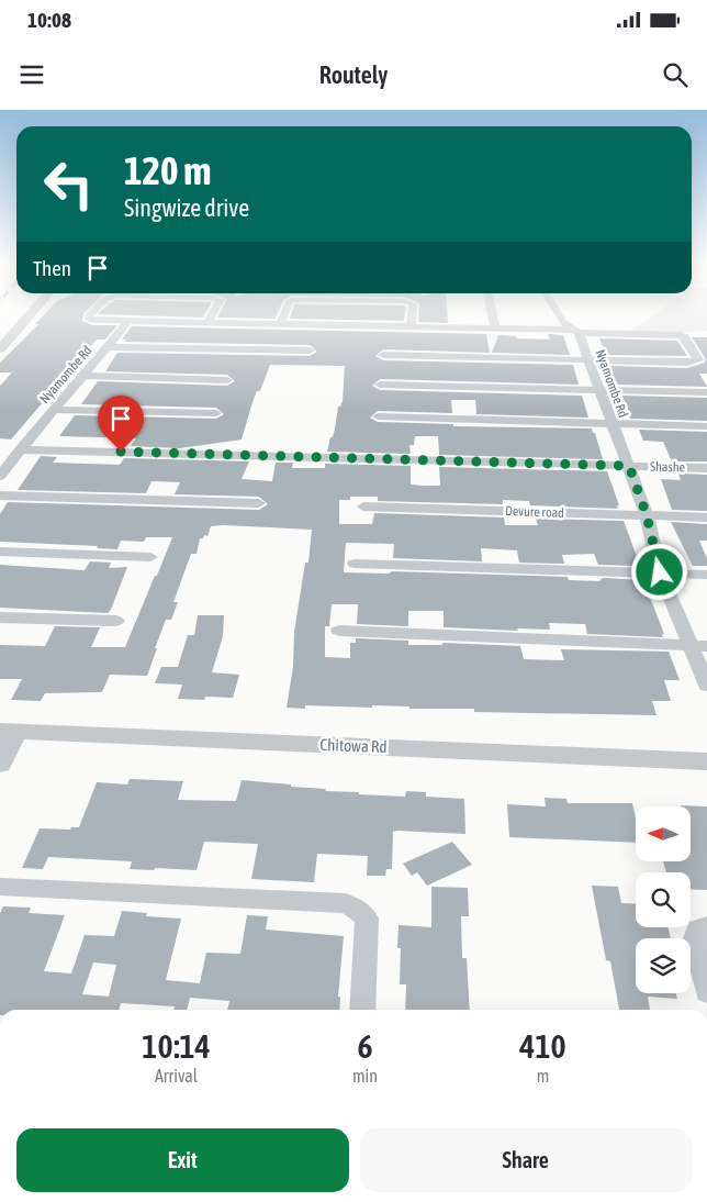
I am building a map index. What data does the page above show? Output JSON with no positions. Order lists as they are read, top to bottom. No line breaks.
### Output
{"streets":{"street":["Nyamombe Rd","Shashe","Devure road","Chitowa Rd"]},"crossings":[["Nyamombe Rd","Shashe"],["Nyamombe Rd","Devure road"]],"north":"left","page":{"status":"10:08","header":"Routely","turn":["120 m","Singwize drive"],"then":"Then","eta":["10:14","Arrival","6","min","410","m"],"buttons":["Exit","Share"]}}
